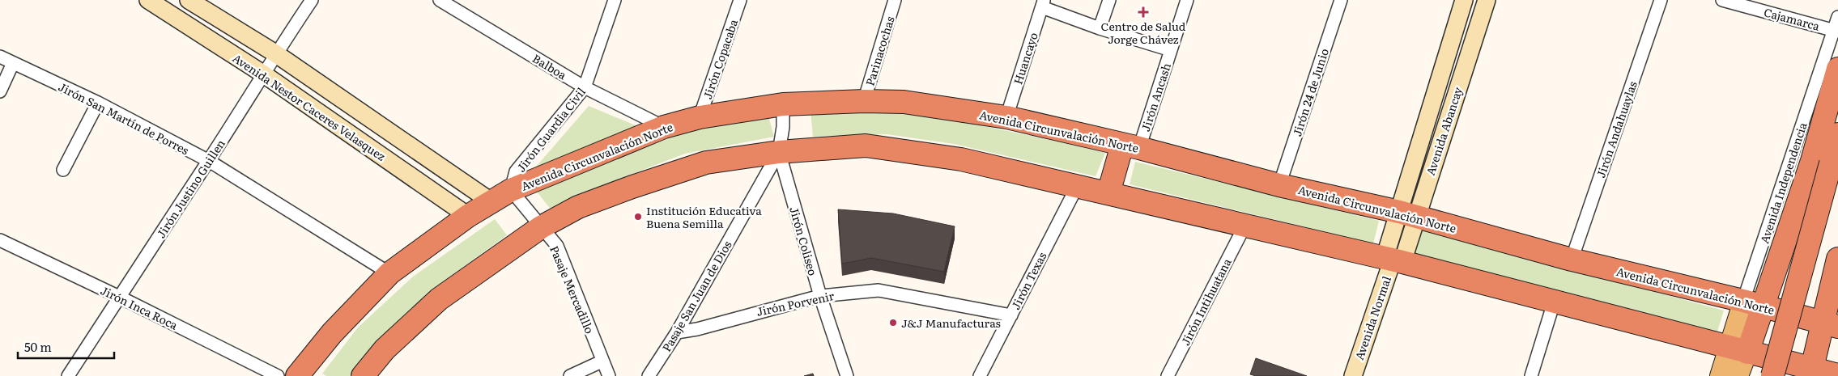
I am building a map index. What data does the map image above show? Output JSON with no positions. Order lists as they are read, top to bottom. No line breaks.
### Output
{"streets":{"highway":["Avenida Circunvalación Norte","Avenida Independencia"],"street":["Cajamarca","Parinacochas","Huancayo","Jirón Copacaba","Balboa","Jirón 24 de Junio","Jirón Ancash","Avenida Nestor Caceres Velasquez","Jirón San Martín de Porres","Jirón Guardia Civil","Jirón Andahuaylas","Avenida Abancay","Jirón Justino Guillen","Jirón Coliseo","Jirón Texas","Pasaje Mercadillo","Pasaje San Juan de Dios","Jirón Intihuatana","Jirón Porvenir","Jirón Inca Roca","Avenida Normal"]},"crossings":[["Cajamarca","Avenida Independencia"],["Parinacochas","Avenida Circunvalación Norte"],["Huancayo","Avenida Circunvalación Norte"],["Jirón Copacaba","Avenida Circunvalación Norte"],["Balboa","Jirón Guardia Civil"],["Balboa","Avenida Circunvalación Norte"],["Jirón 24 de Junio","Avenida Circunvalación Norte"],["Jirón Ancash","Avenida Circunvalación Norte"],["Avenida Nestor Caceres Velasquez","Avenida Circunvalación Norte"],["Avenida Nestor Caceres Velasquez","Jirón Justino Guillen"],["Jirón San Martín de Porres","Avenida Circunvalación Norte"],["Jirón San Martín de Porres","Jirón Justino Guillen"],["Jirón Guardia Civil","Avenida Circunvalación Norte"],["Jirón Guardia Civil","Pasaje Mercadillo"],["Jirón Andahuaylas","Avenida Circunvalación Norte"],["Avenida Circunvalación Norte","Avenida Abancay"],["Avenida Circunvalación Norte","Avenida Independencia"],["Avenida Circunvalación Norte","Pasaje Mercadillo"],["Avenida Circunvalación Norte","Pasaje San Juan de Dios"],["Avenida Abancay","Avenida Normal"],["Jirón Justino Guillen","Jirón Inca Roca"],["Jirón Coliseo","Pasaje San Juan de Dios"],["Jirón Coliseo","Jirón Porvenir"],["Jirón Texas","Jirón Porvenir"],["Pasaje San Juan de Dios","Jirón Porvenir"]],"places":{"health":["Centro de Salud Jorge Chávez"],"other":["Institución Educativa Buena Semilla","J&J Manufacturas"]},"scale_bar":"50 m"}
